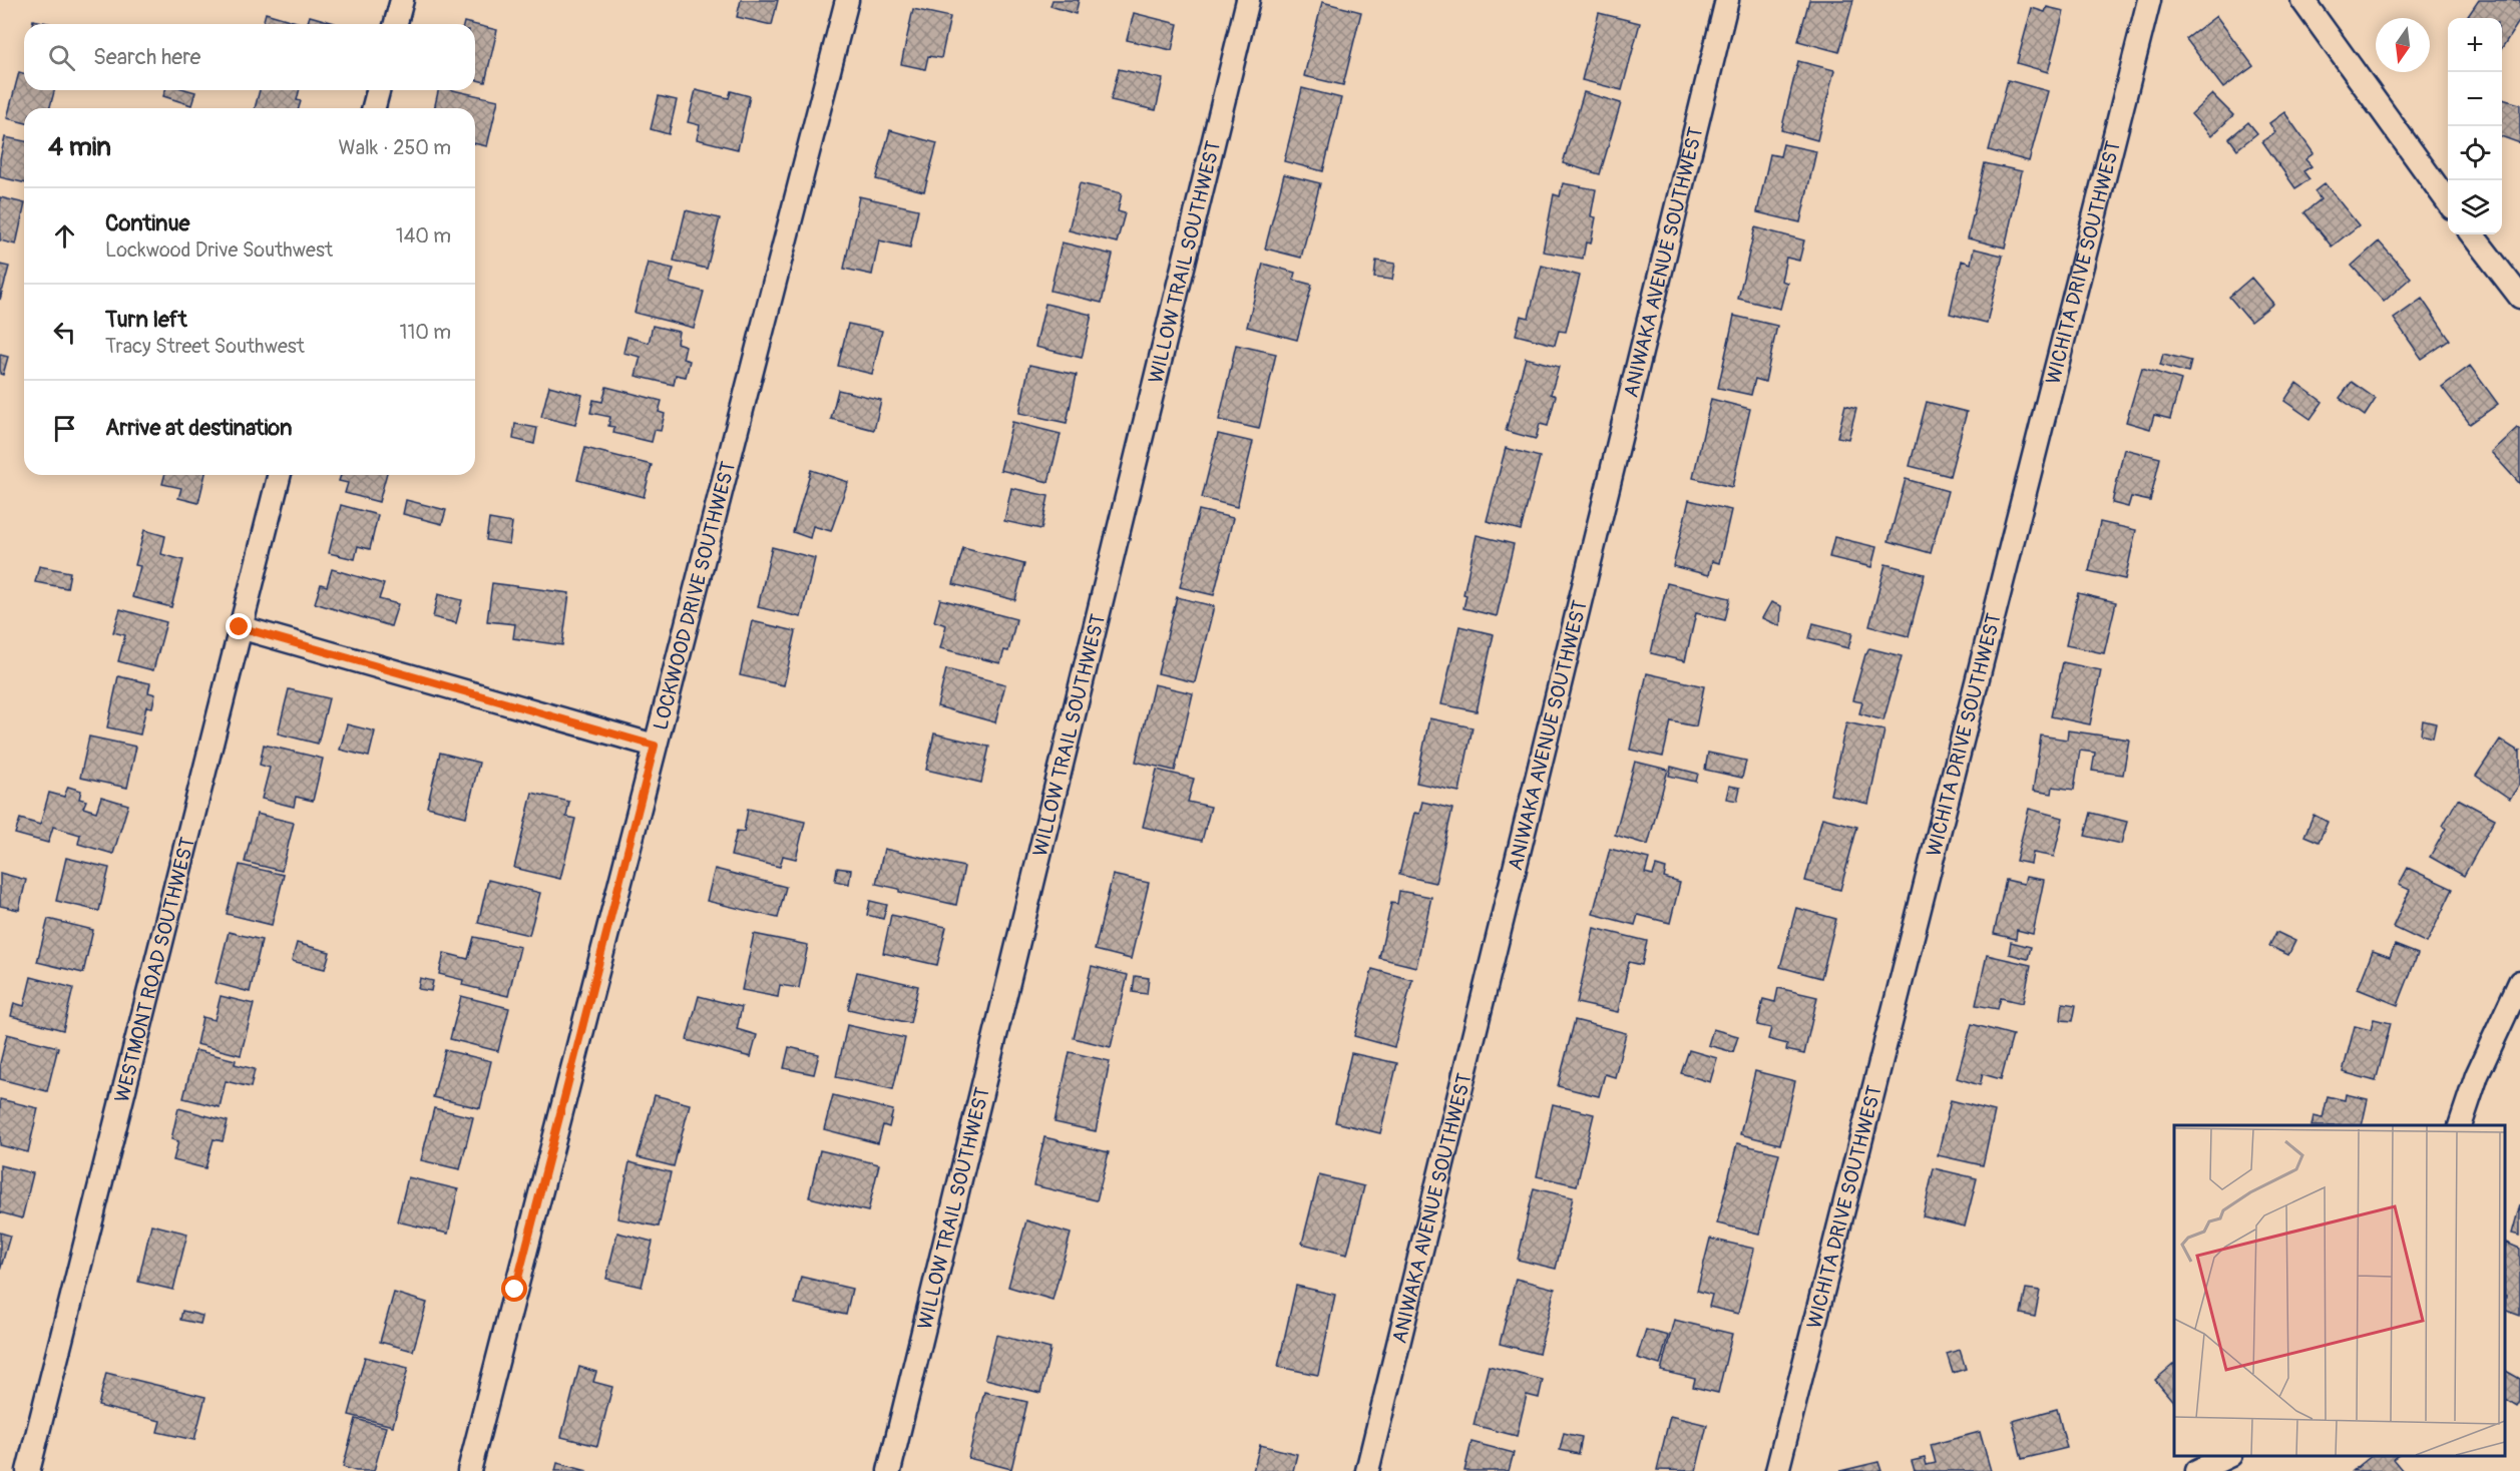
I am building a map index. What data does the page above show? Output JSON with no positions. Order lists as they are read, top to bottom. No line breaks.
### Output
{"streets":{"street":["WILLOW TRAIL SOUTHWEST","ANIWAKA AVENUE SOUTHWEST","WICHITA DRIVE SOUTHWEST","LOCKWOOD DRIVE SOUTHWEST","WESTMONT ROAD SOUTHWEST"]},"north":"bottom","page":{"map_buttons":["+","−"],"search":"Search here","heading":["4 min","Walk · 250 m"],"list":[["Continue","Lockwood Drive Southwest","140 m"],["Turn left","Tracy Street Southwest","110 m"],"Arrive at destination"]}}
